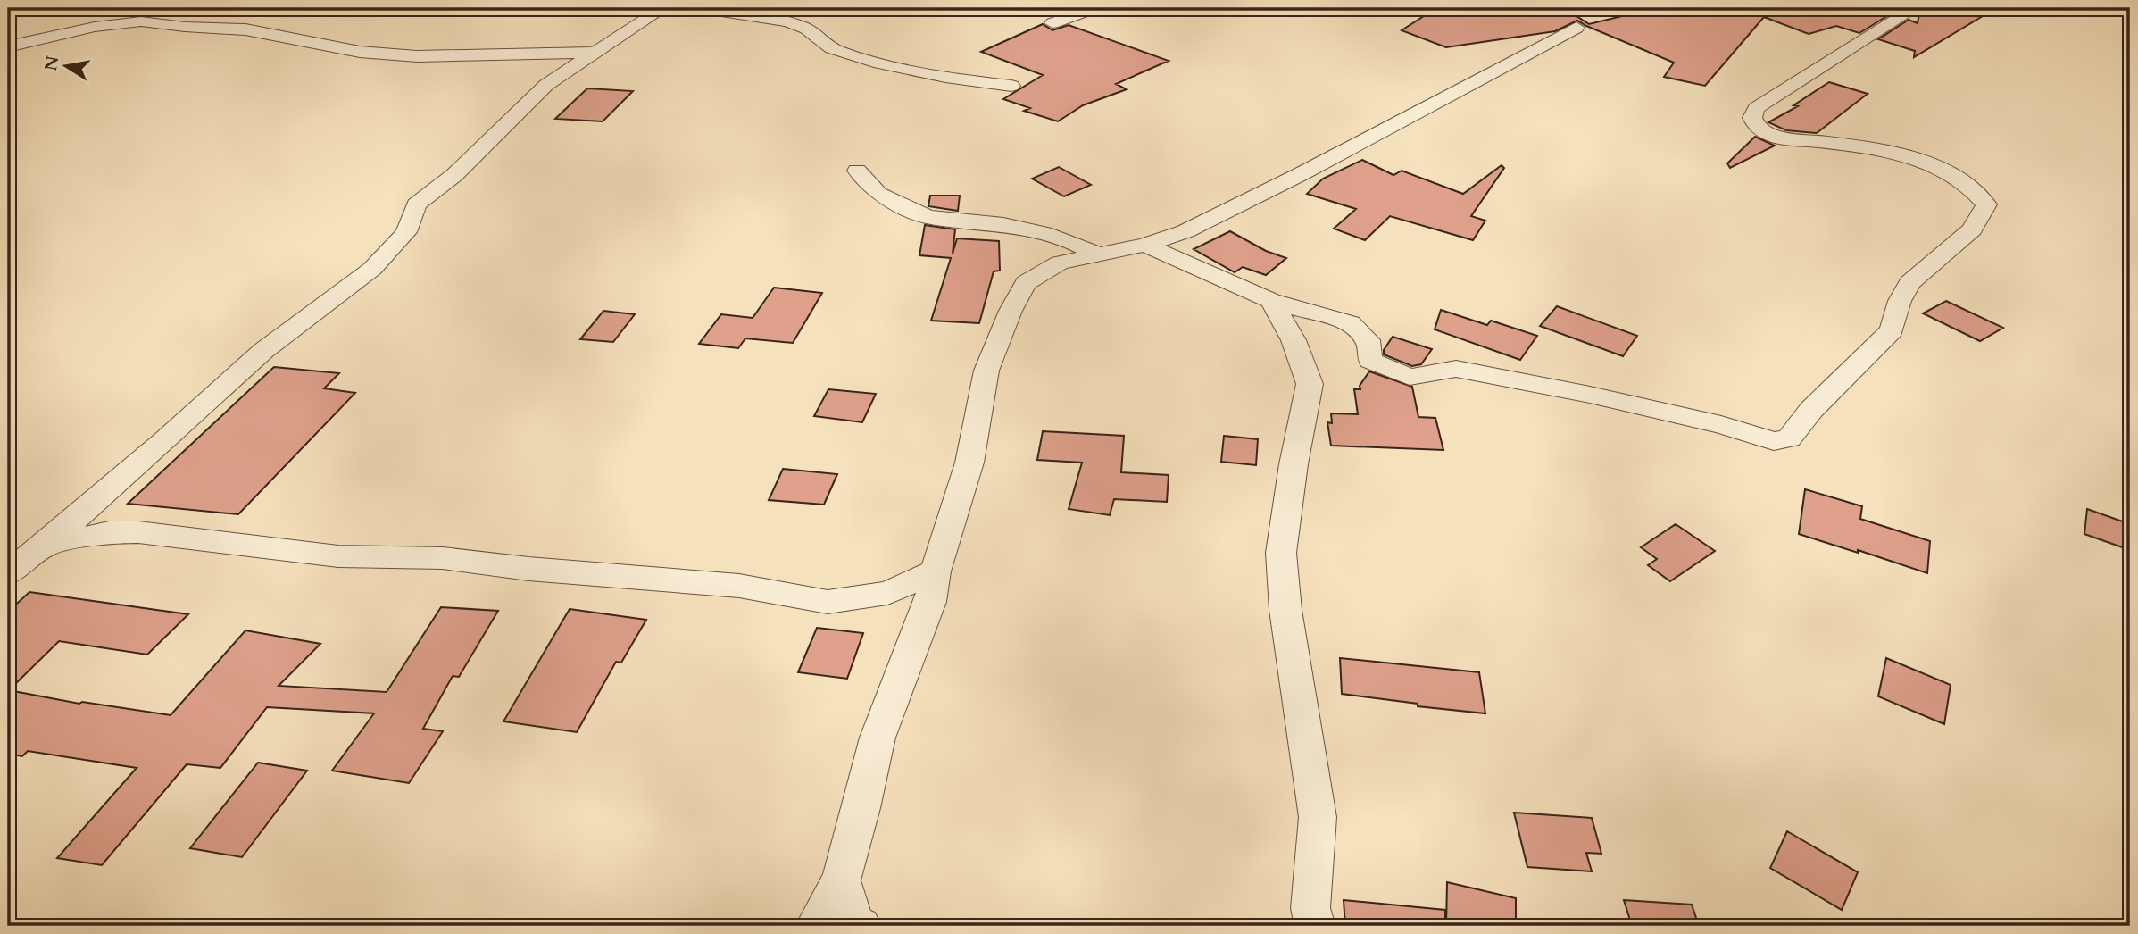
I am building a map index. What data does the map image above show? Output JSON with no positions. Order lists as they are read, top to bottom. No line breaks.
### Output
{"north":"left"}
